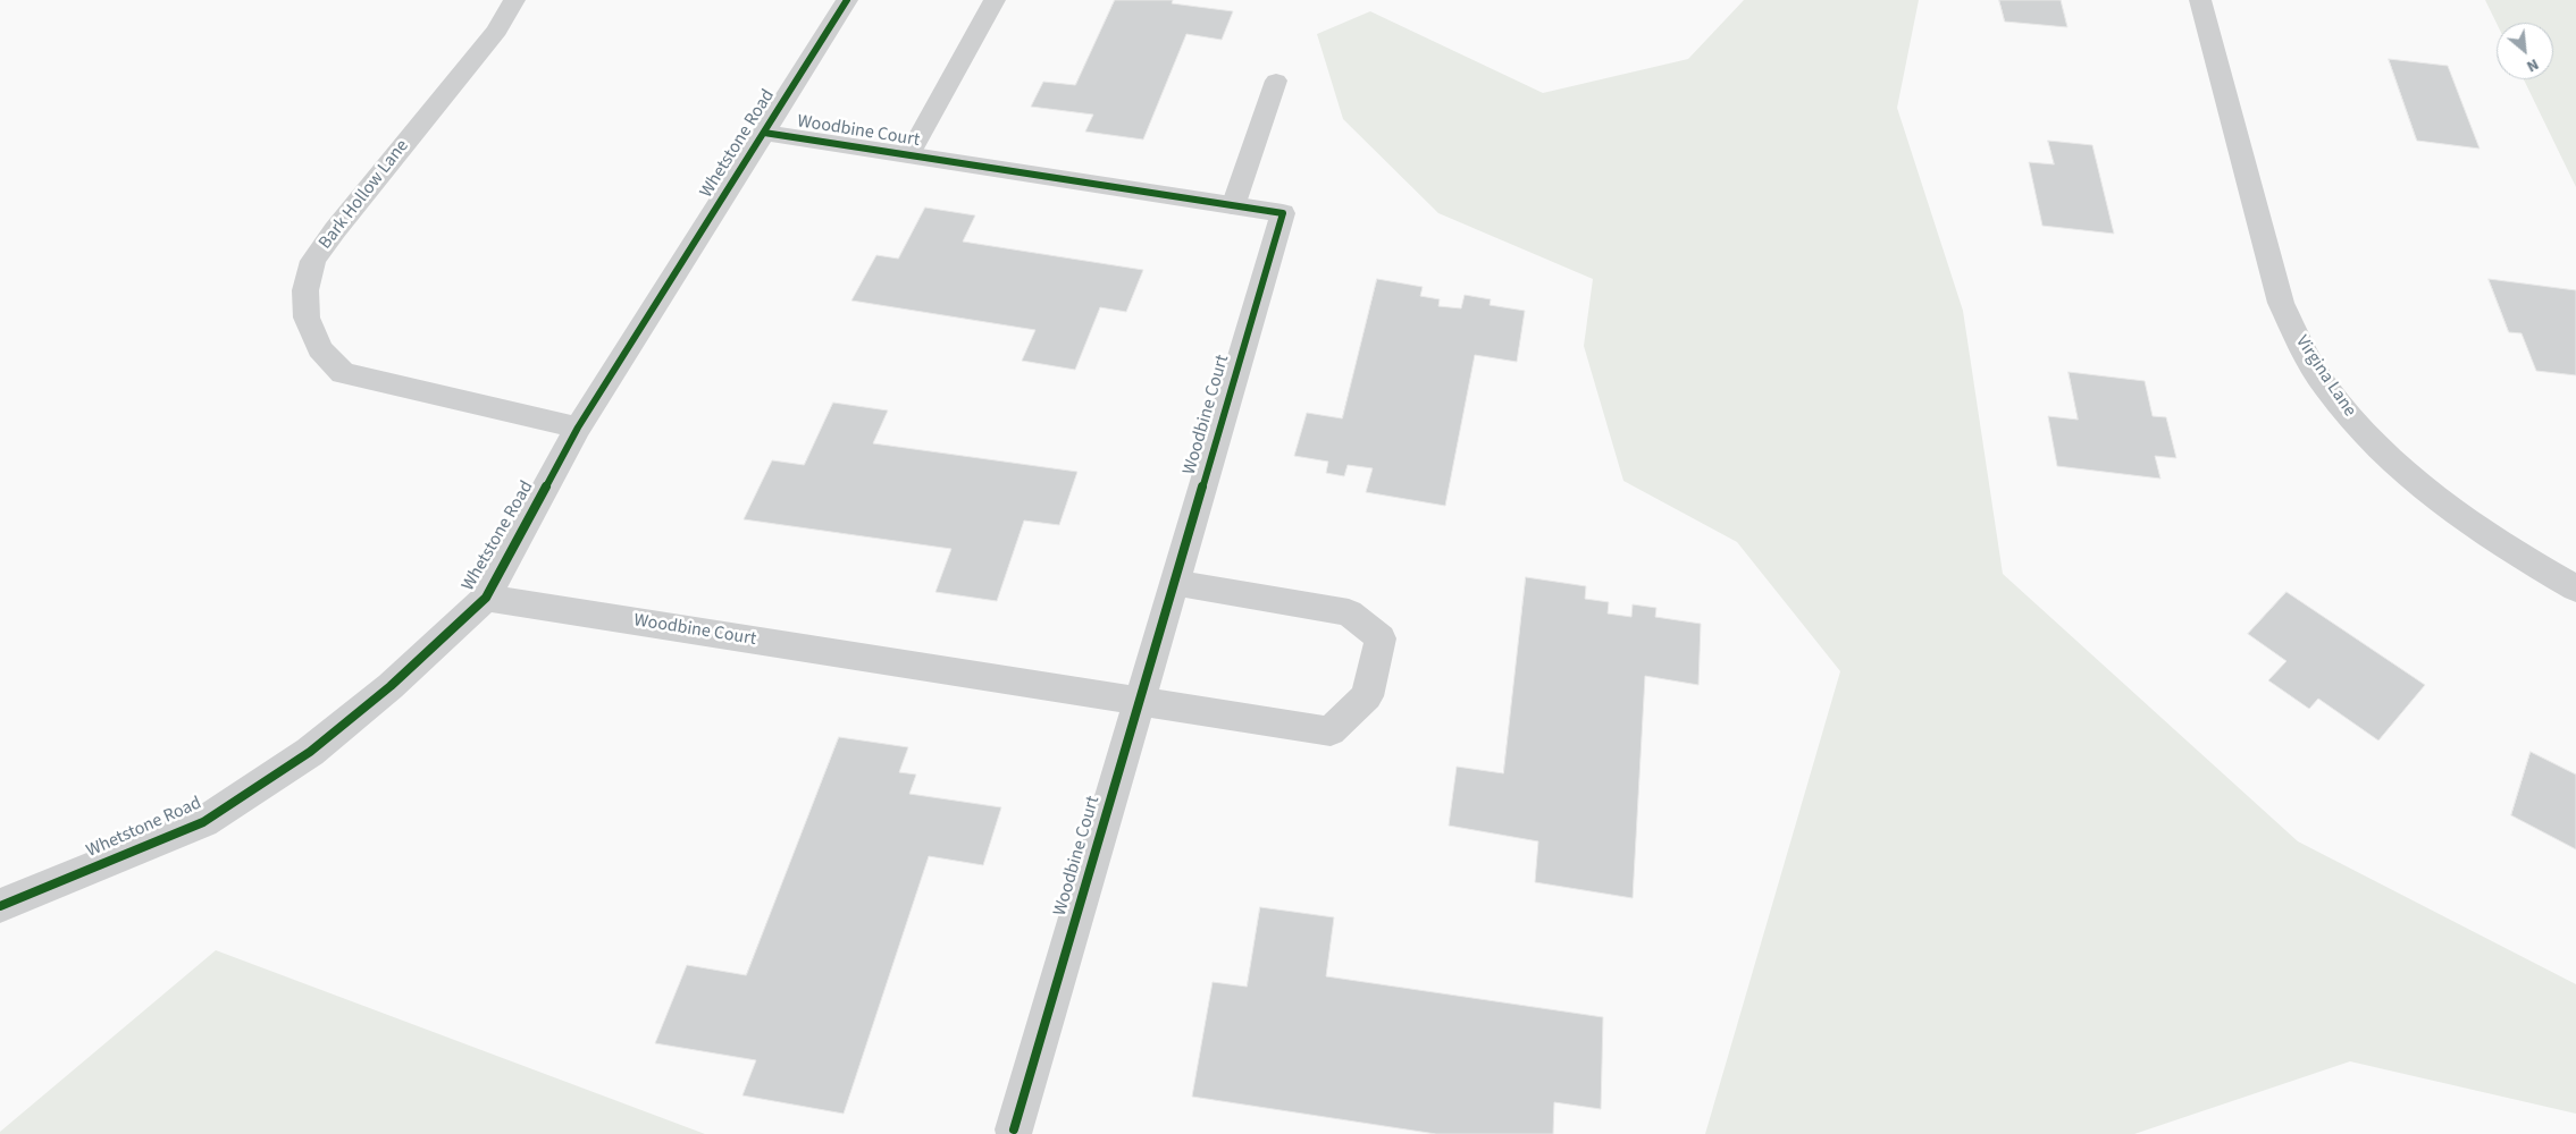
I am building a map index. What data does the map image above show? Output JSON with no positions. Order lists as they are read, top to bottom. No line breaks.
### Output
{"streets":{"street":["Woodbine Court","Whetstone Road","Bark Hollow Lane","Virgina Lane"]},"crossings":[["Woodbine Court","Whetstone Road"],["Whetstone Road","Bark Hollow Lane"]],"north":"bottom right"}
